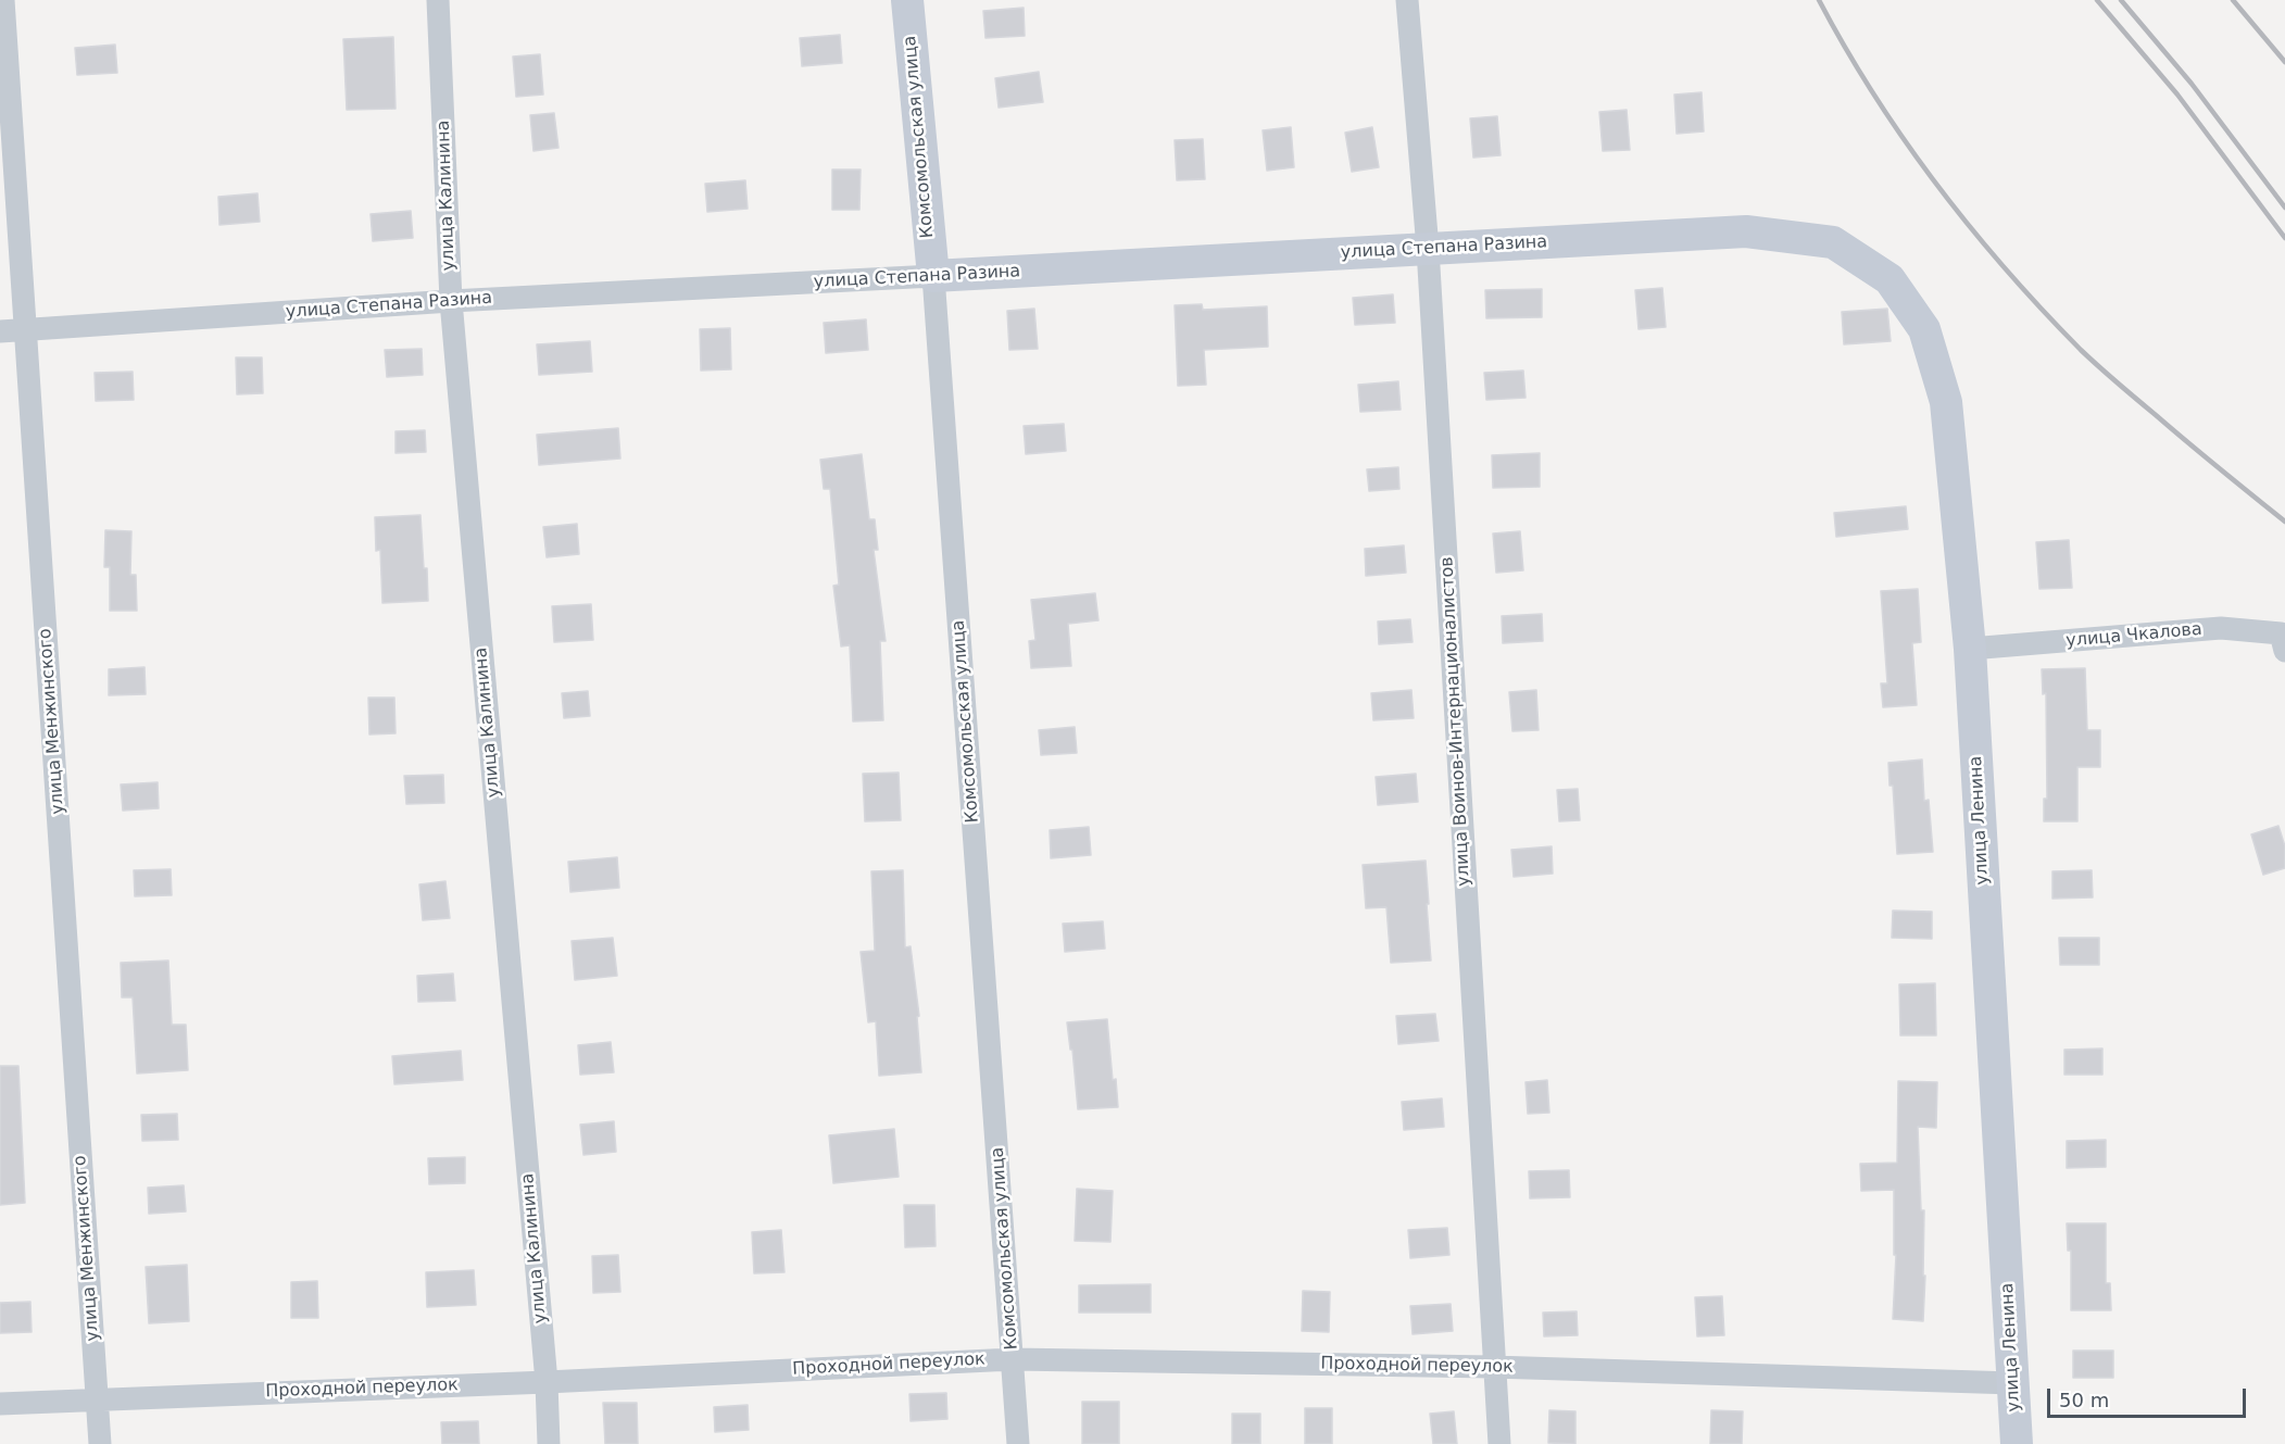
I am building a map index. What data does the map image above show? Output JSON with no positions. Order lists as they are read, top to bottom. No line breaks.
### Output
{"streets":{"main road":["Комсомольская улица","улица Степана Разина","улица Ленина"],"street":["улица Калинина","улица Чкалова","улица Менжинского","улица Воинов-Интернационалистов","Проходной переулок"]},"crossings":[["Комсомольская улица","улица Степана Разина"],["Комсомольская улица","Проходной переулок"],["улица Калинина","улица Степана Разина"],["улица Калинина","Проходной переулок"],["улица Степана Разина","улица Менжинского"],["улица Степана Разина","улица Воинов-Интернационалистов"],["улица Степана Разина","улица Ленина"],["улица Чкалова","улица Ленина"],["улица Менжинского","Проходной переулок"],["улица Воинов-Интернационалистов","Проходной переулок"],["улица Ленина","Проходной переулок"]],"scale_bar":"50 m"}
